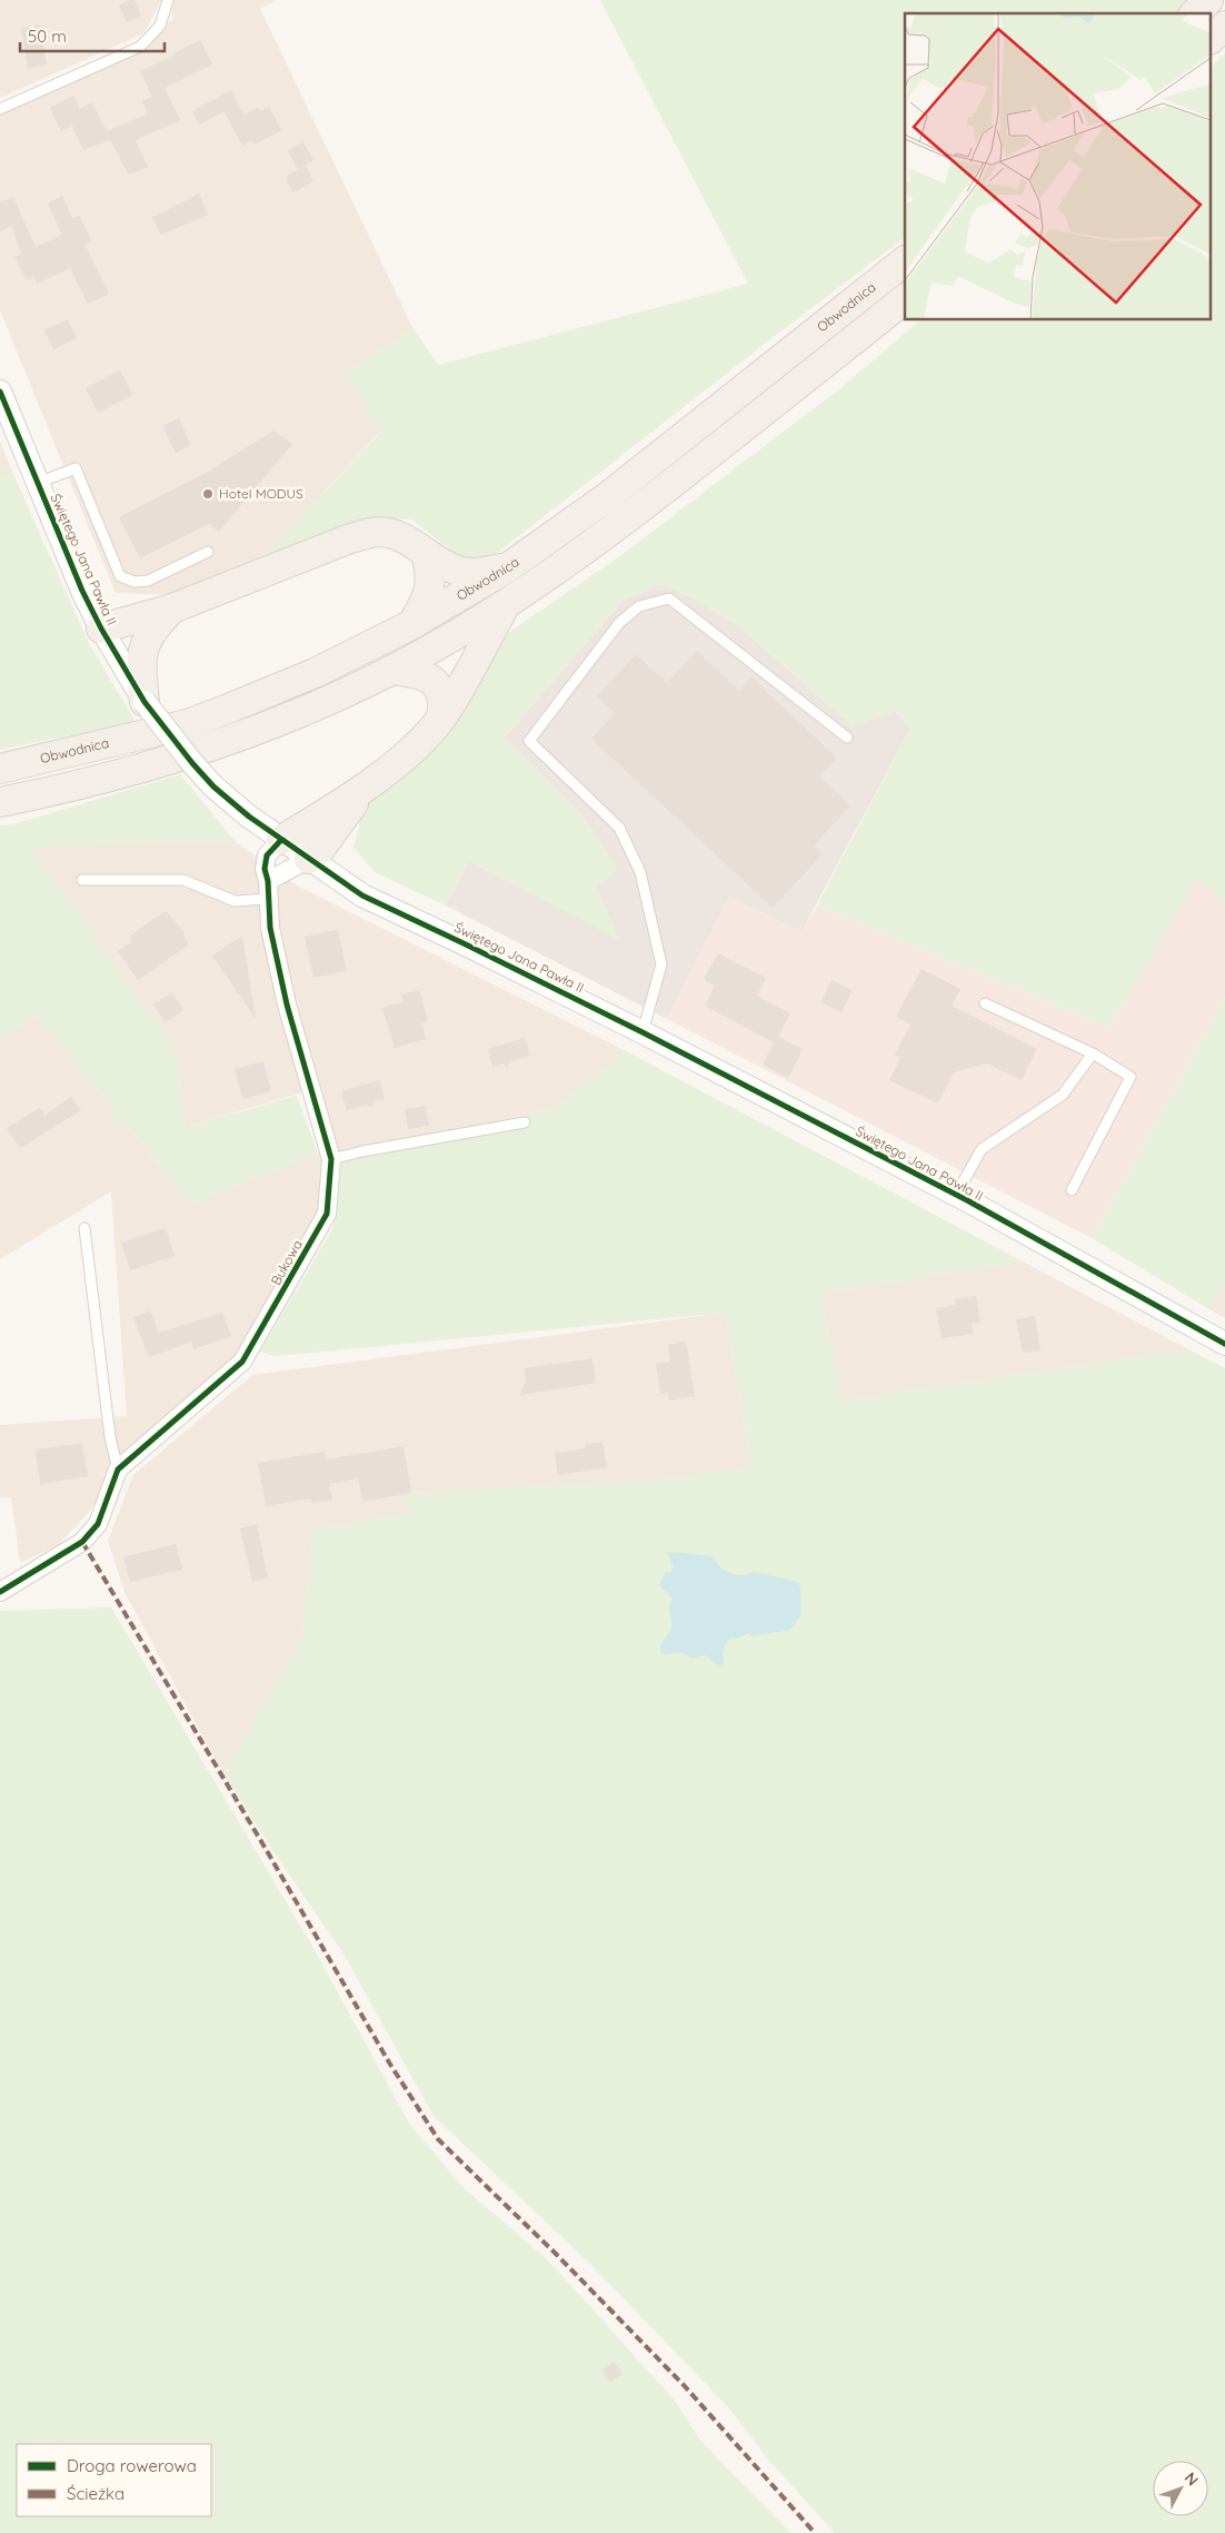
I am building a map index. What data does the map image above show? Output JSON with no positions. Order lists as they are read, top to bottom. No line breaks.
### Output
{"streets":{"main road":["Obwodnica"],"street":["Świętego Jana Pawła II","Bukowa"]},"crossings":[["Świętego Jana Pawła II","Bukowa"]],"places":["Hotel MODUS"],"legend":["Droga rowerowa","Ścieżka"],"scale_bar":"50 m","north":"top right"}
